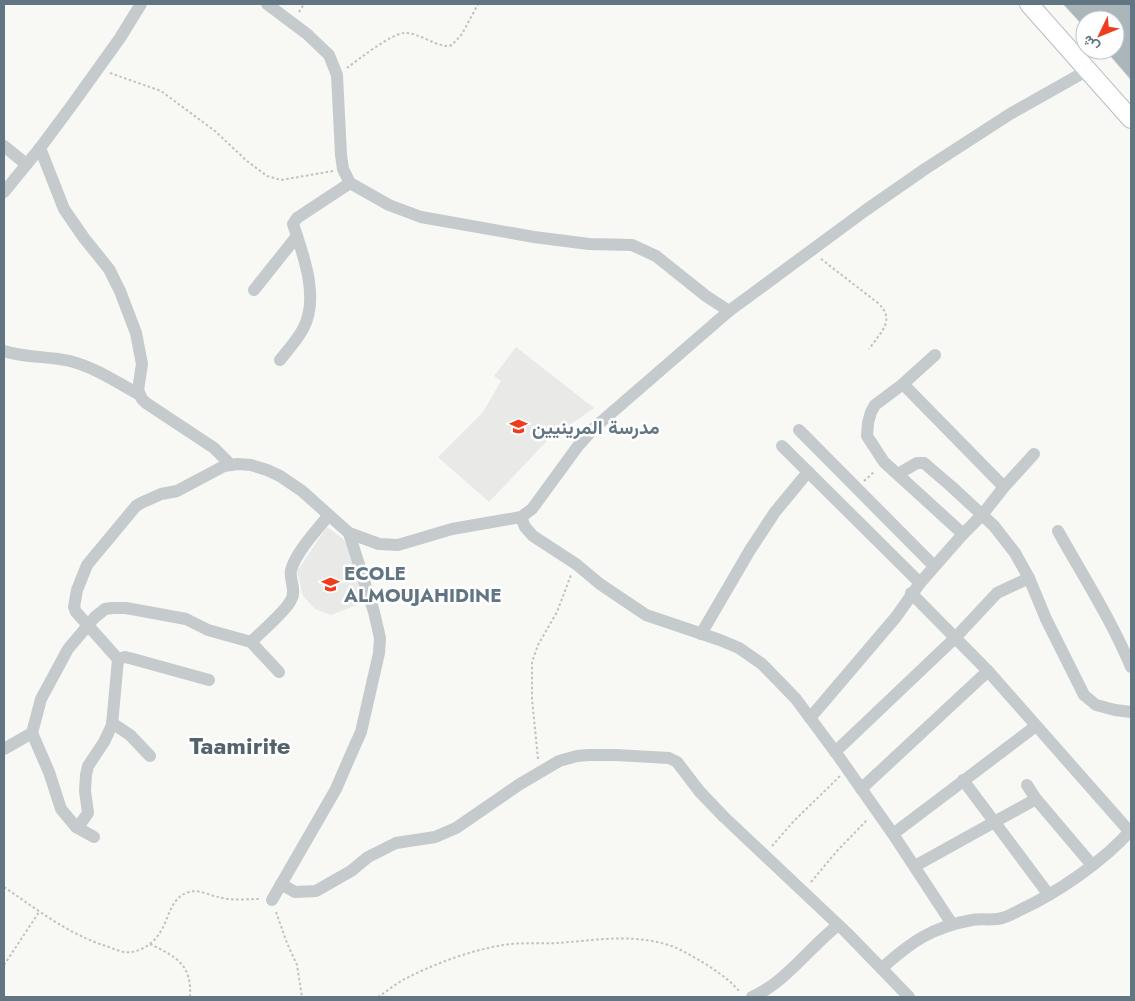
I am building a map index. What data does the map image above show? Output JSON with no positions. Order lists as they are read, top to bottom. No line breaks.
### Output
{"districts":["Taamirite"],"places":{"school or university":["مدرسة المرينيين","ECOLE ALMOUJAHIDINE"]},"north":"bottom left"}
